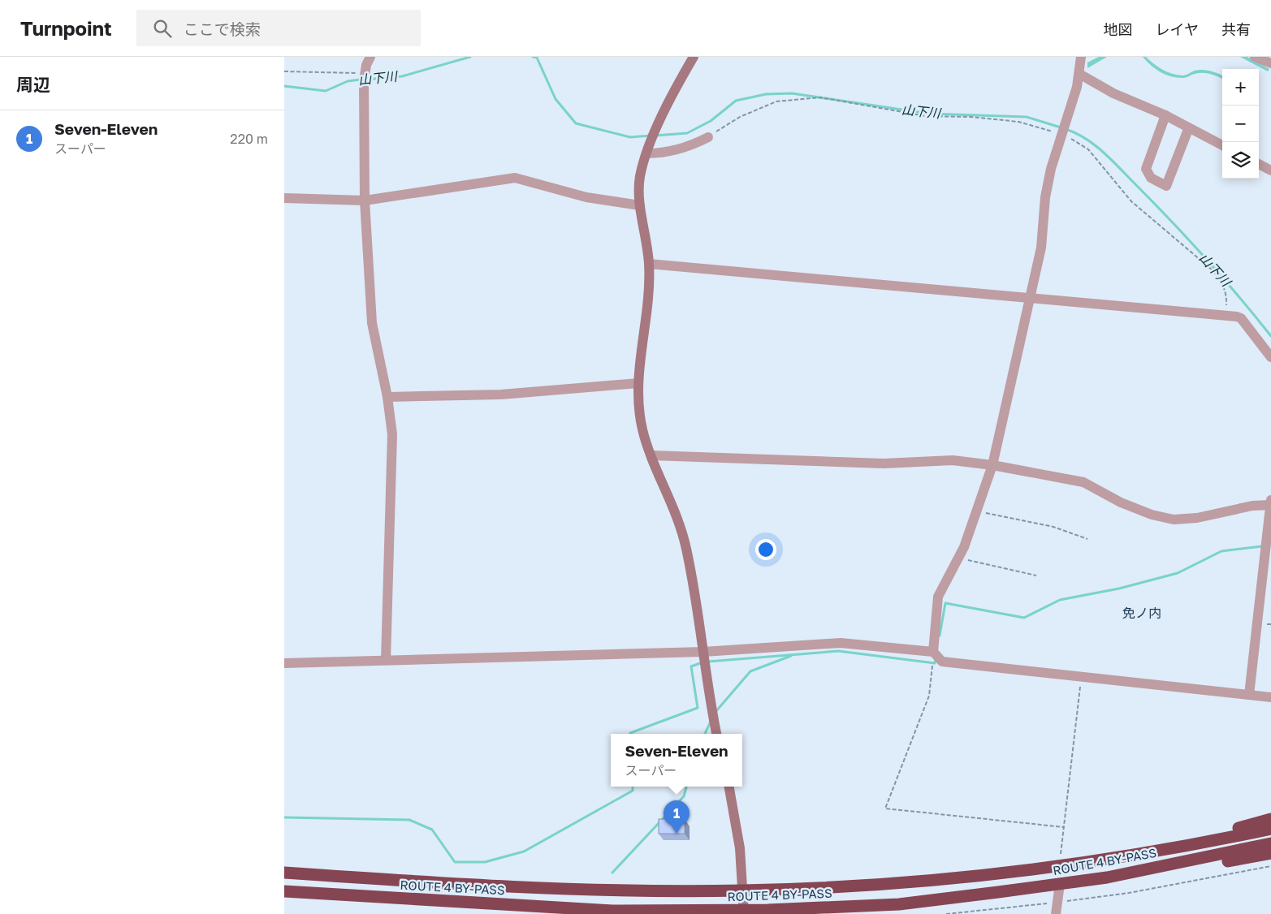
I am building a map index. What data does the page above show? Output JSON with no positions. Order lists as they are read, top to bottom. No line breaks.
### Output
{"streets":{"highway":["ROUTE 4 BY-PASS"]},"districts":["免ノ内"],"water":["山下川"],"page":{"header":"Turnpoint","search":"ここで検索","nav":["地図","レイヤ","共有"],"heading":"周辺","map_buttons":["+","−"],"list":[{"mark":"1","name":"Seven-Eleven","note":"スーパー","value":"220 m"}],"popup":["Seven-Eleven","スーパー"],"pins":"1"}}
